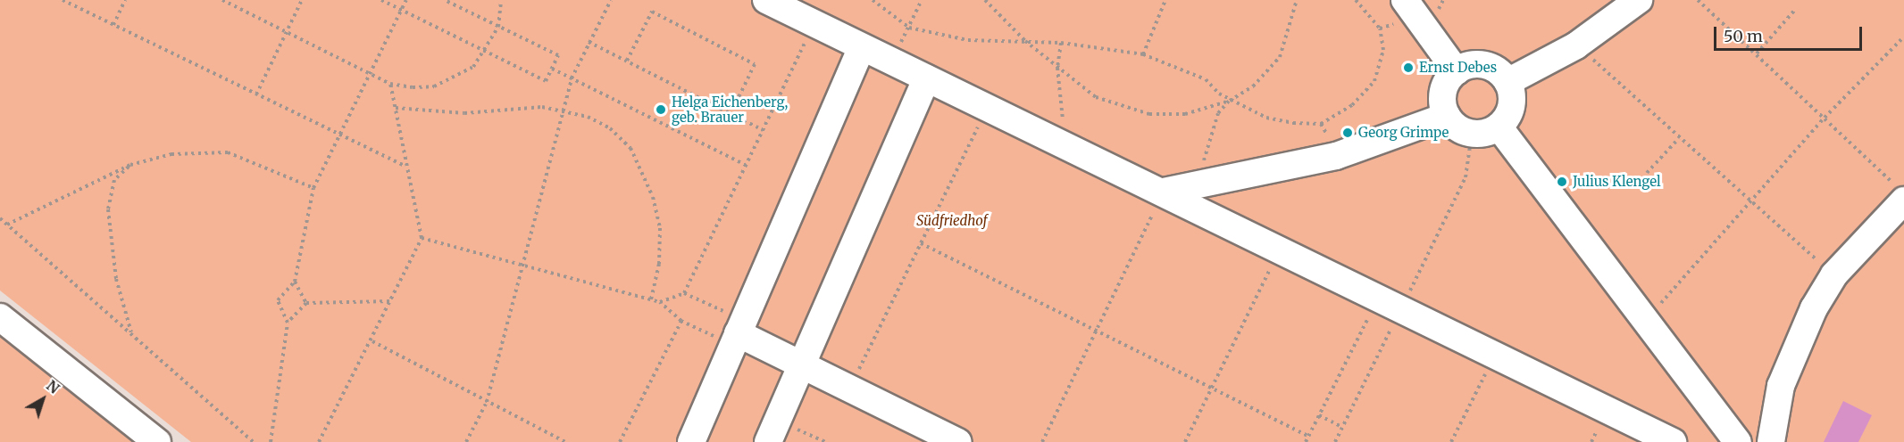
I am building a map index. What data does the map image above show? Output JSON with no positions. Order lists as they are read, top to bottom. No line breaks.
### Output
{"parks":["Südfriedhof"],"places":["Ernst Debes","Helga Eichenberg, geb. Brauer","Georg Grimpe","Julius Klengel"],"scale_bar":"50 m","north":"top right"}
